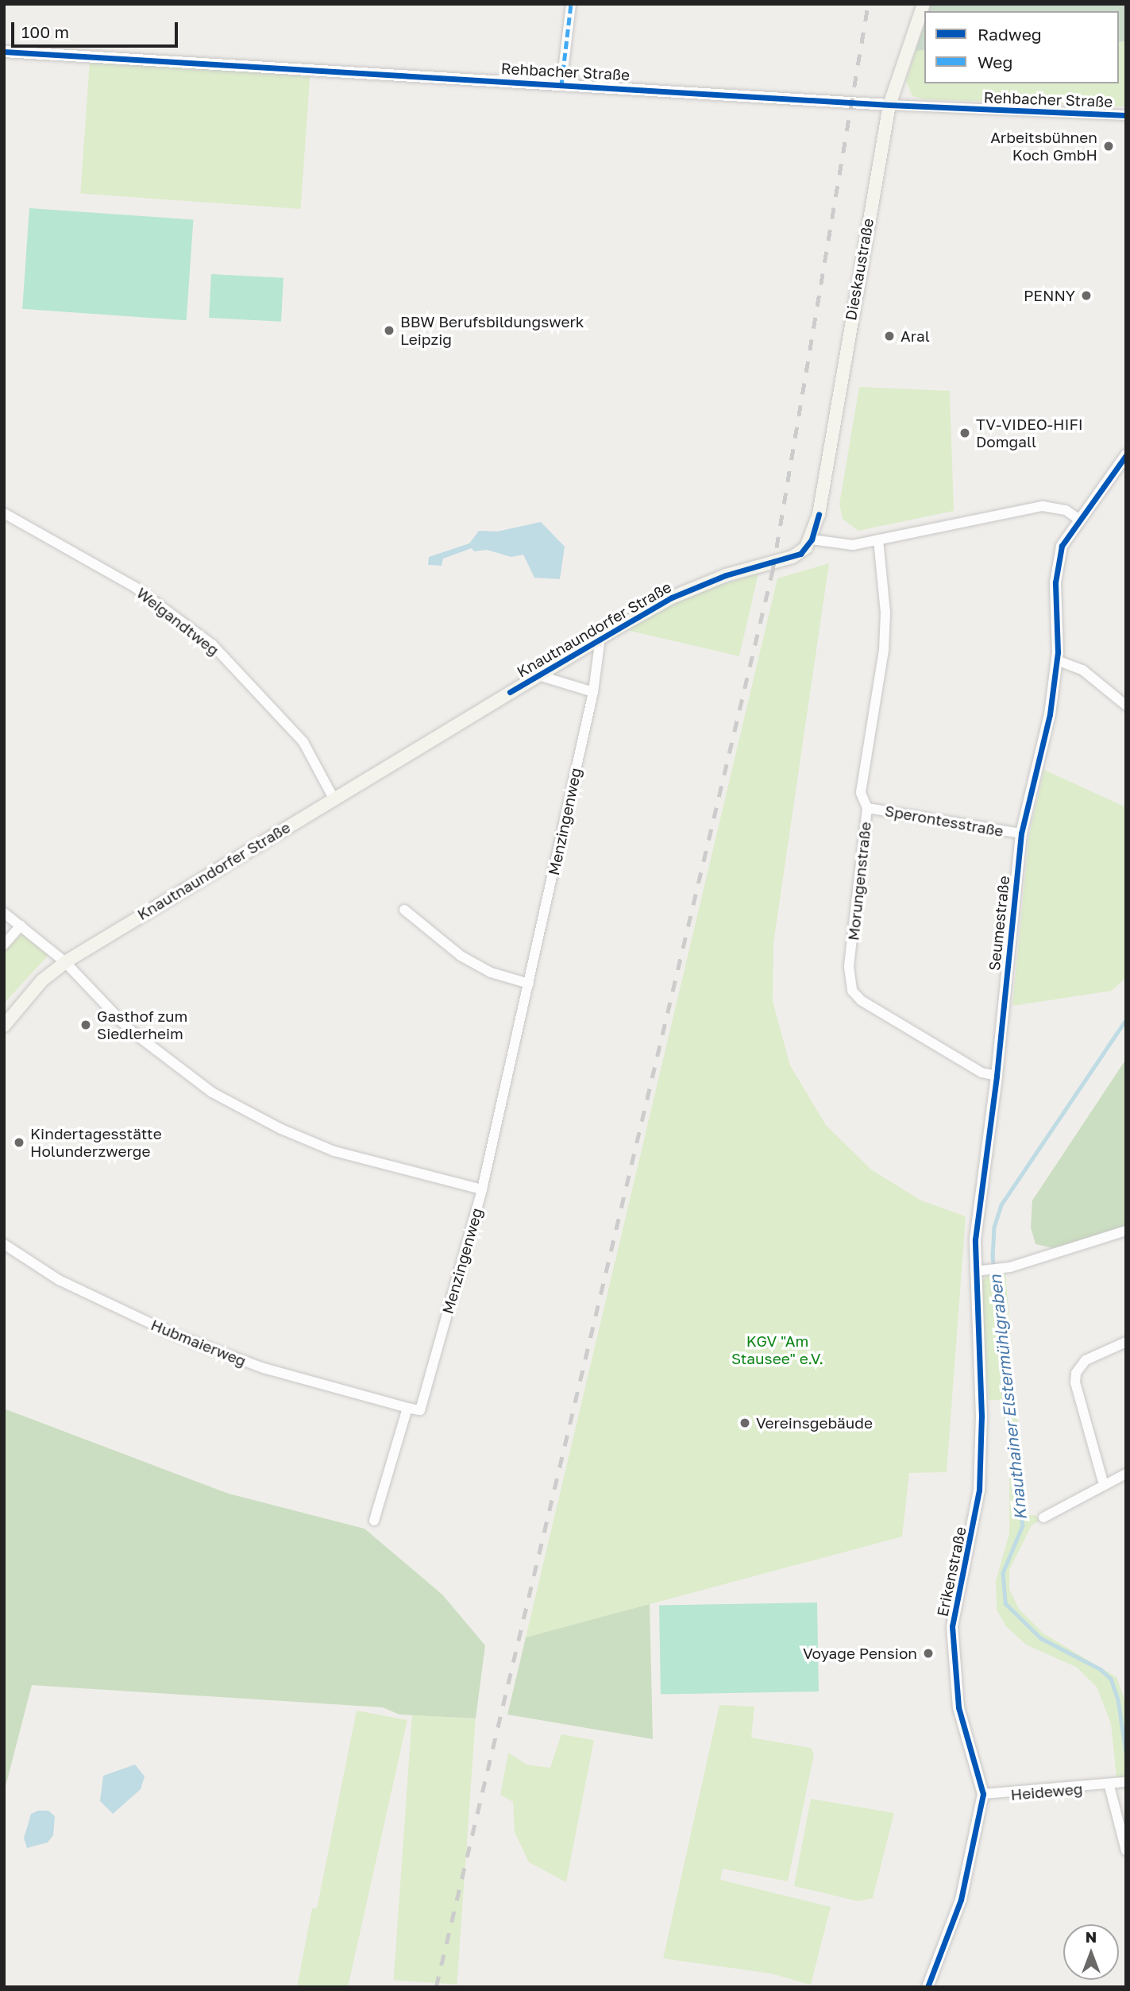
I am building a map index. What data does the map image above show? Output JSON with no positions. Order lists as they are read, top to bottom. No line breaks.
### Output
{"streets":{"main road":["Dieskaustraße","Knautnaundorfer Straße"],"street":["Rehbacher Straße","Weigandtweg","Sperontesstraße","Menzingenweg","Morungenstraße","Seumestraße","Hubmaierweg","Erikenstraße","Heideweg"]},"crossings":[["Rehbacher Straße","Dieskaustraße"],["Dieskaustraße","Knautnaundorfer Straße"],["Weigandtweg","Knautnaundorfer Straße"],["Knautnaundorfer Straße","Menzingenweg"],["Sperontesstraße","Morungenstraße"],["Sperontesstraße","Seumestraße"],["Menzingenweg","Hubmaierweg"],["Morungenstraße","Seumestraße"],["Seumestraße","Erikenstraße"],["Erikenstraße","Heideweg"]],"water":["Knauthainer Elstermühlgraben"],"parks":["KGV \"Am Stausee\" e.V."],"places":["Arbeitsbühnen Koch GmbH","PENNY","BBW Berufsbildungswerk Leipzig","Aral","TV-VIDEO-HIFI Domgall","Gasthof zum Siedlerheim","Kindertagesstätte Holunderzwerge","Vereinsgebäude","Voyage Pension"],"legend":["Radweg","Weg"],"scale_bar":"100 m","north":"top"}
